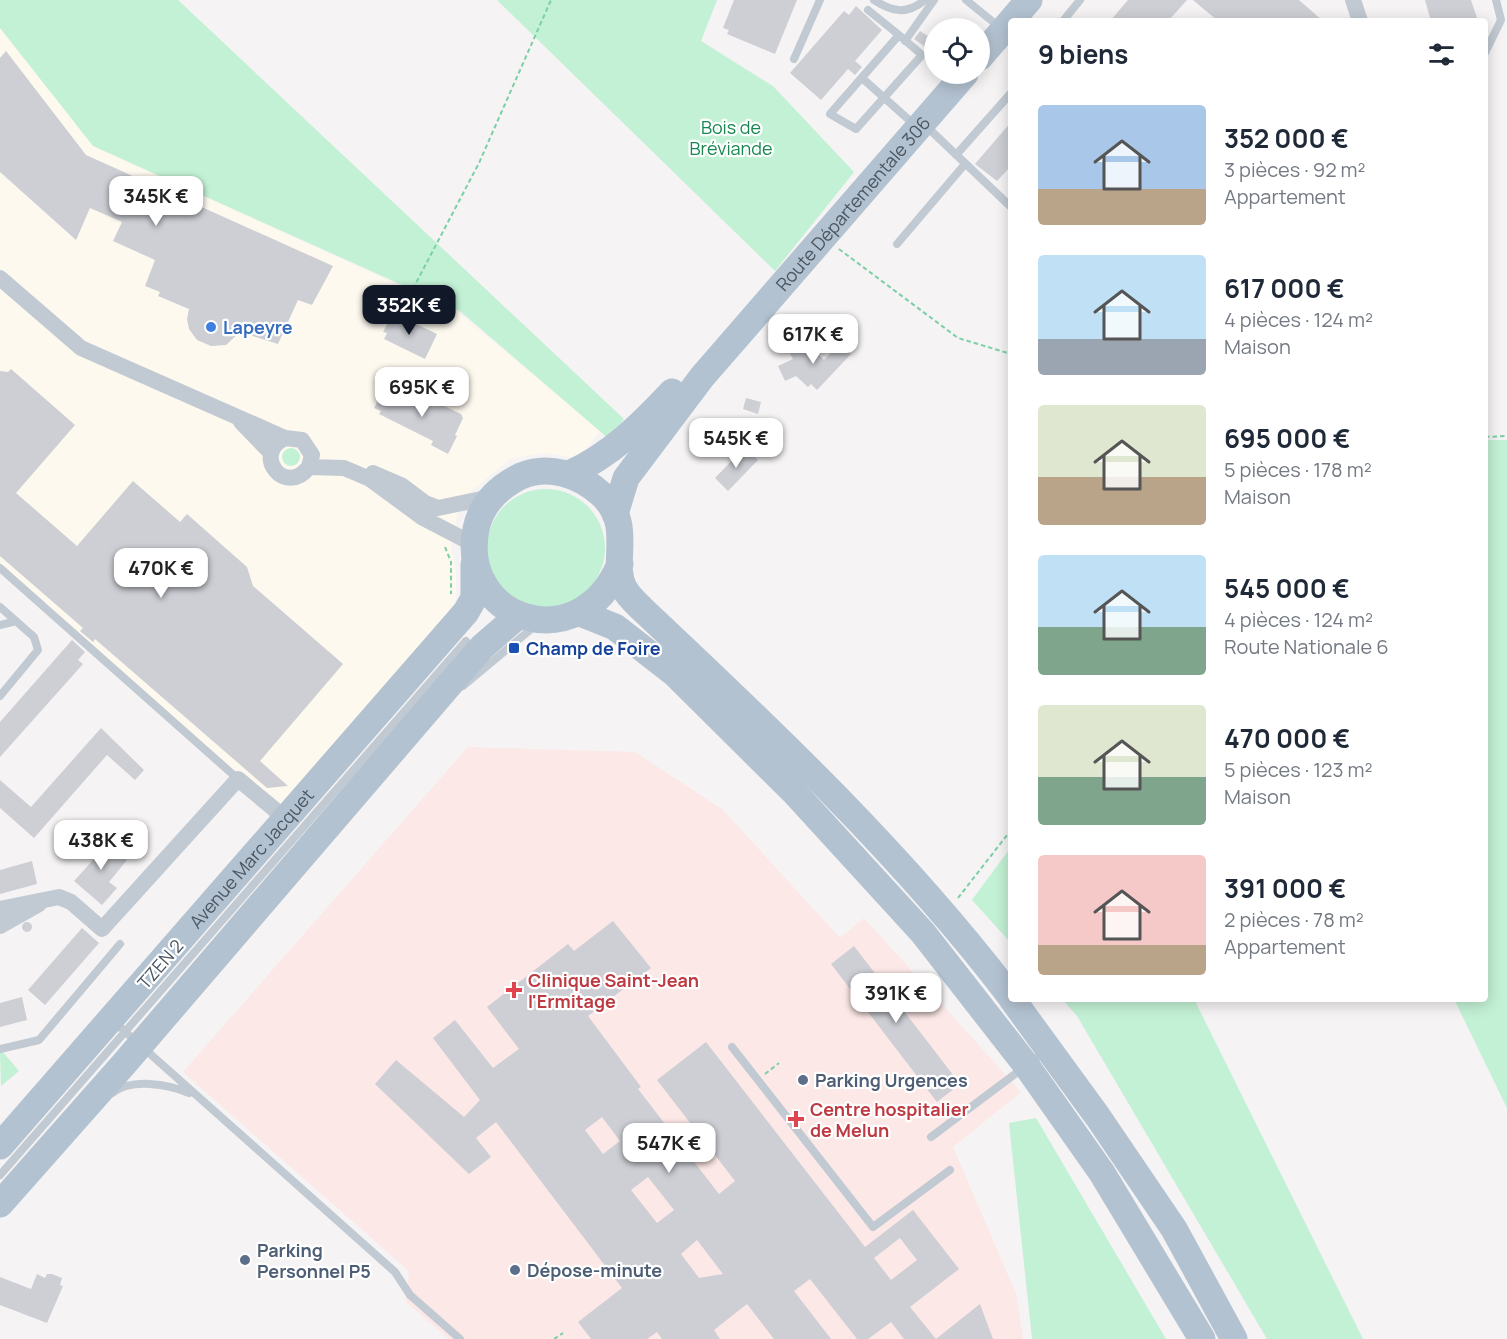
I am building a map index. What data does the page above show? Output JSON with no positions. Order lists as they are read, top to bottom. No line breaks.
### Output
{"streets":{"main road":["Route Départementale 306","Avenue Marc Jacquet"],"lane":["TZEN 2"]},"parks":["Bois de Bréviande"],"places":{"other":["Lapeyre","Parking Urgences","Parking Personnel P5","Dépose-minute"],"transit":["Champ de Foire"],"health":["Clinique Saint-Jean l'Ermitage","Centre hospitalier de Melun"]},"page":{"heading":"9 biens","list":[{"name":"352 000 €","note":"3 pièces · 92 m² · Appartement"},{"name":"617 000 €","note":"4 pièces · 124 m² · Maison"},{"name":"695 000 €","note":"5 pièces · 178 m² · Maison"},{"name":"545 000 €","note":"4 pièces · 124 m² · Route Nationale 6"},{"name":"470 000 €","note":"5 pièces · 123 m² · Maison"},{"name":"391 000 €","note":"2 pièces · 78 m² · Appartement"}],"price":["345K €","352K €","617K €","695K €","545K €","470K €","438K €","391K €","547K €"]}}
